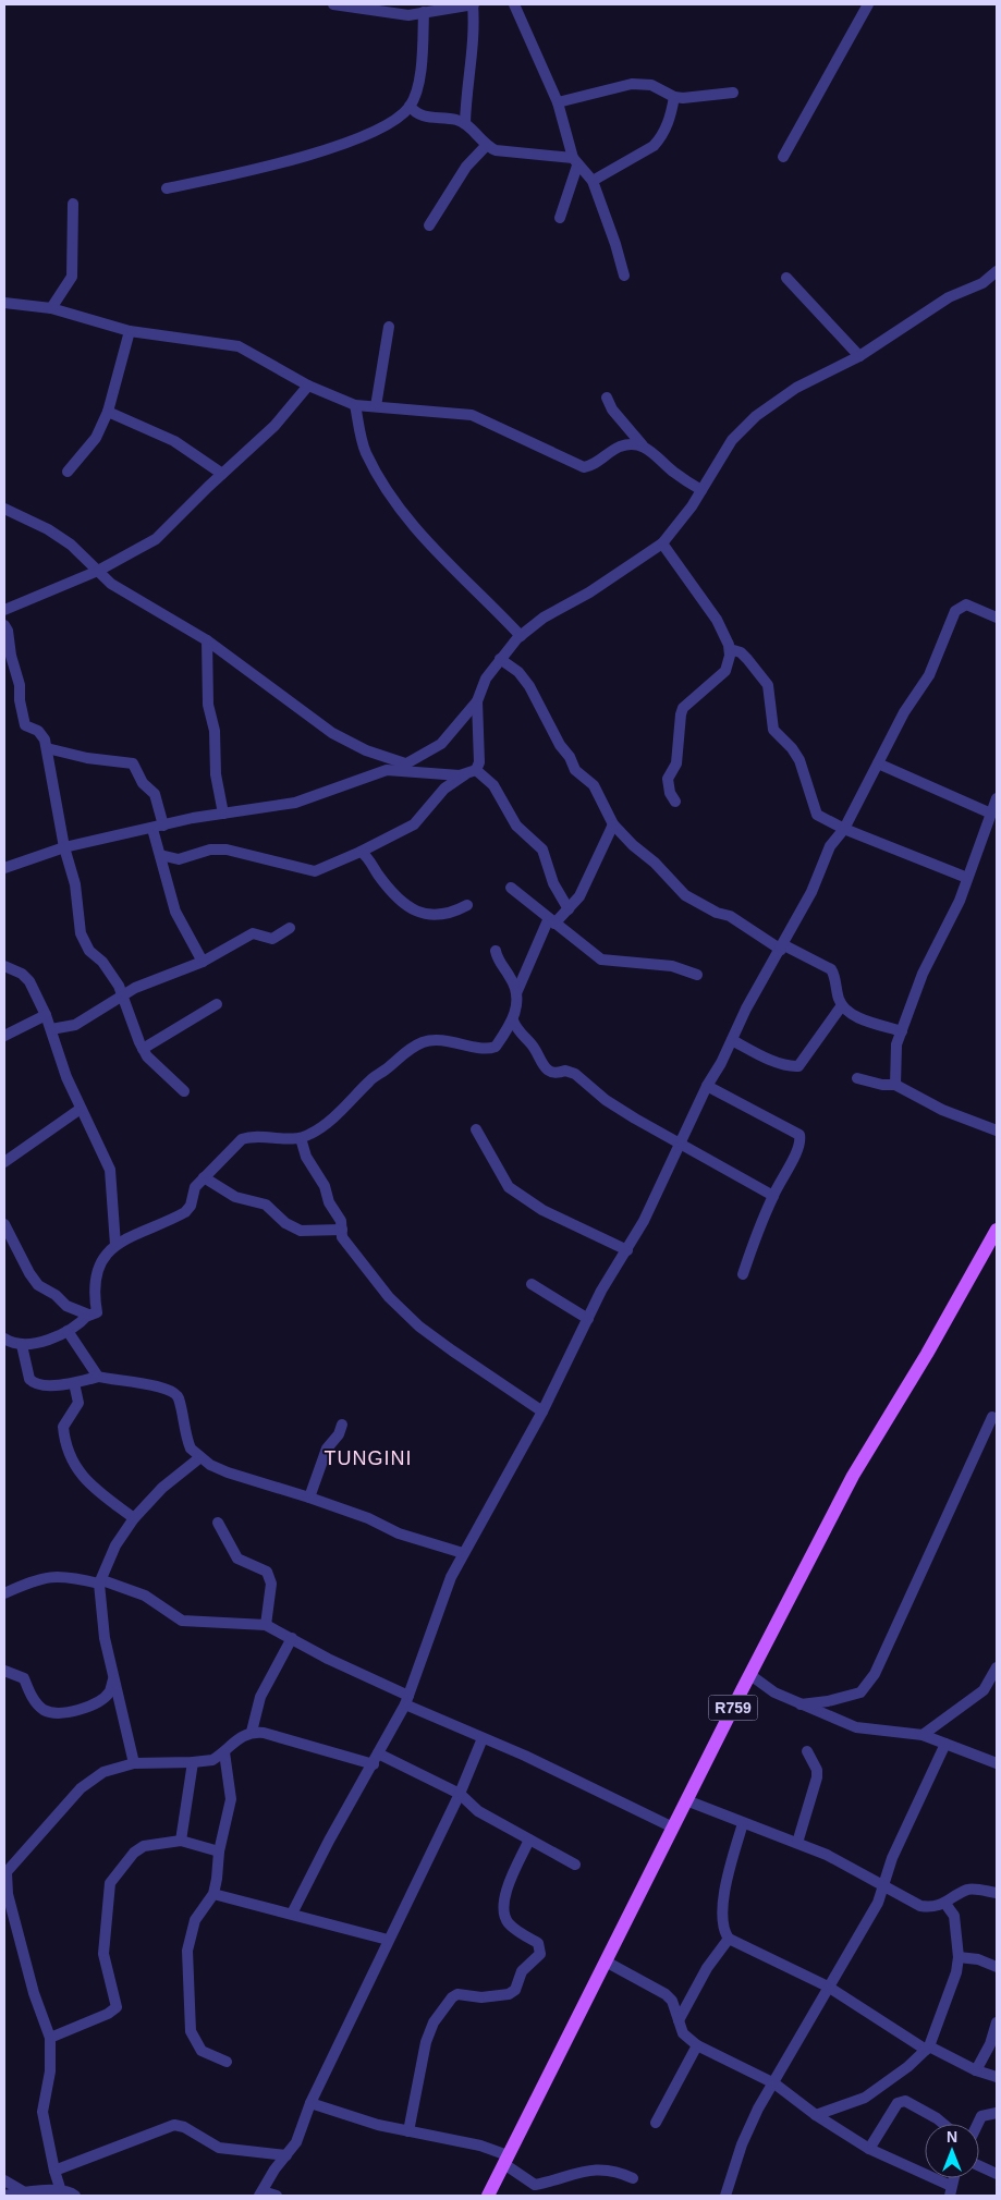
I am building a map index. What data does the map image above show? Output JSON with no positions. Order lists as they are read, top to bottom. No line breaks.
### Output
{"streets":{"main road":["R759"]},"districts":["TUNGINI"],"north":"top"}
